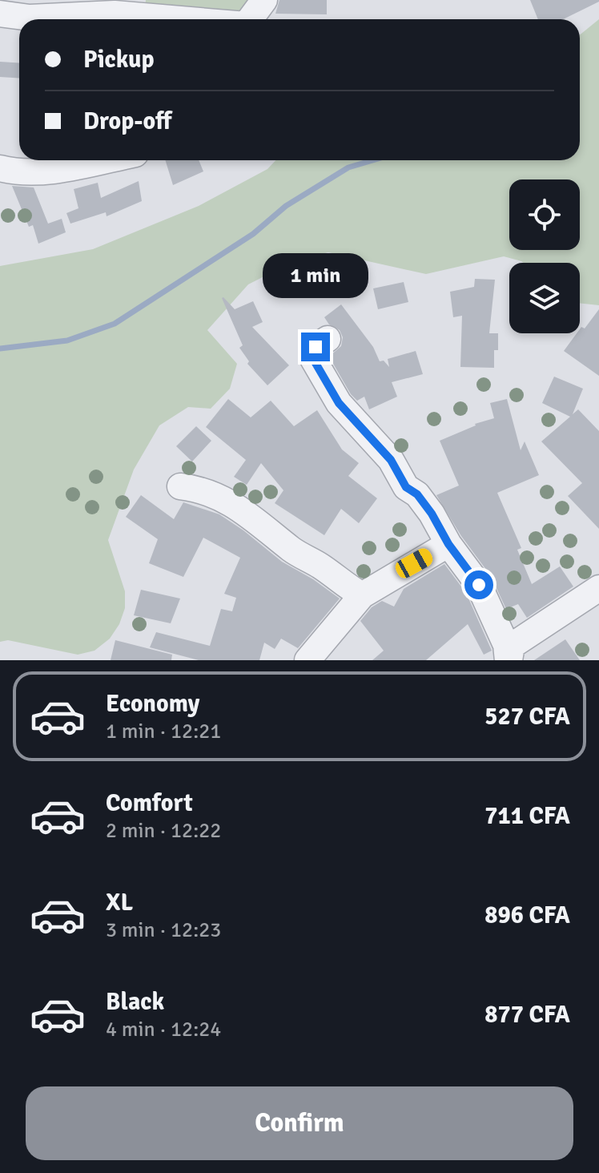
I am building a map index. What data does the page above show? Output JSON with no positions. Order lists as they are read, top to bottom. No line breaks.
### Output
{"page":{"banner":["Pickup","Drop-off"],"bubble":"1 min","list":[{"name":"Economy","note":"1 min · 12:21","value":"527 CFA"},{"name":"Comfort","note":"2 min · 12:22","value":"711 CFA"},{"name":"XL","note":"3 min · 12:23","value":"896 CFA"},{"name":"Black","note":"4 min · 12:24","value":"877 CFA"}],"buttons":"Confirm"}}
